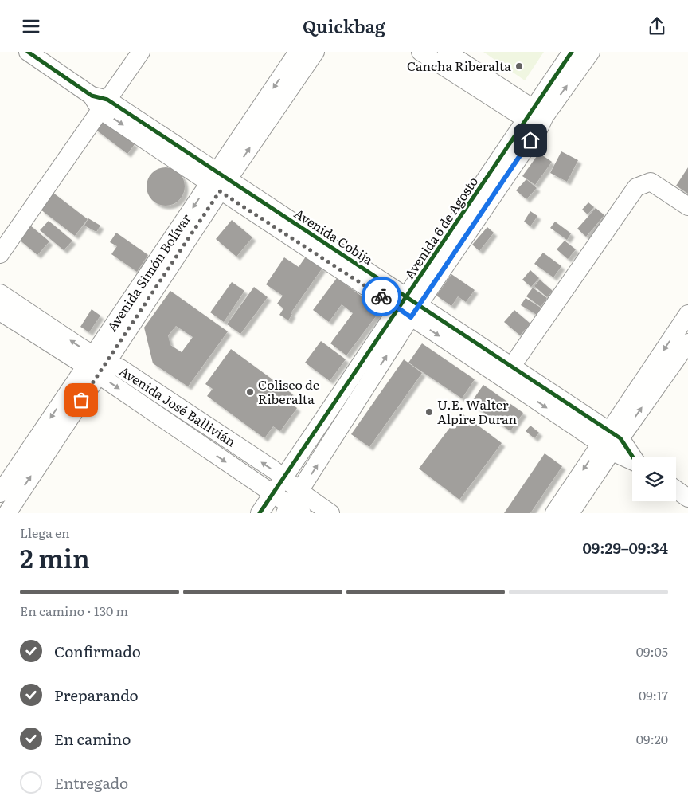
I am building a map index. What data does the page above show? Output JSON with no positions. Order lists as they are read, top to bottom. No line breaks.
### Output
{"streets":{"street":["Avenida 6 de Agosto","Avenida Cobija","Avenida Simón Bolívar","Avenida José Ballivián"]},"crossings":[["Avenida 6 de Agosto","Avenida Cobija"],["Avenida 6 de Agosto","Avenida José Ballivián"],["Avenida Cobija","Avenida Simón Bolívar"],["Avenida Simón Bolívar","Avenida José Ballivián"]],"places":["Cancha Riberalta","Coliseo de Riberalta","U.E. Walter Alpire Duran"],"page":{"header":"Quickbag","heading":["2 min","Llega en","09:29–09:34"],"bar":"En camino · 130 m","list":[["Confirmado","09:05"],["Preparando","09:17"],["En camino","09:20"],"Entregado"]}}
